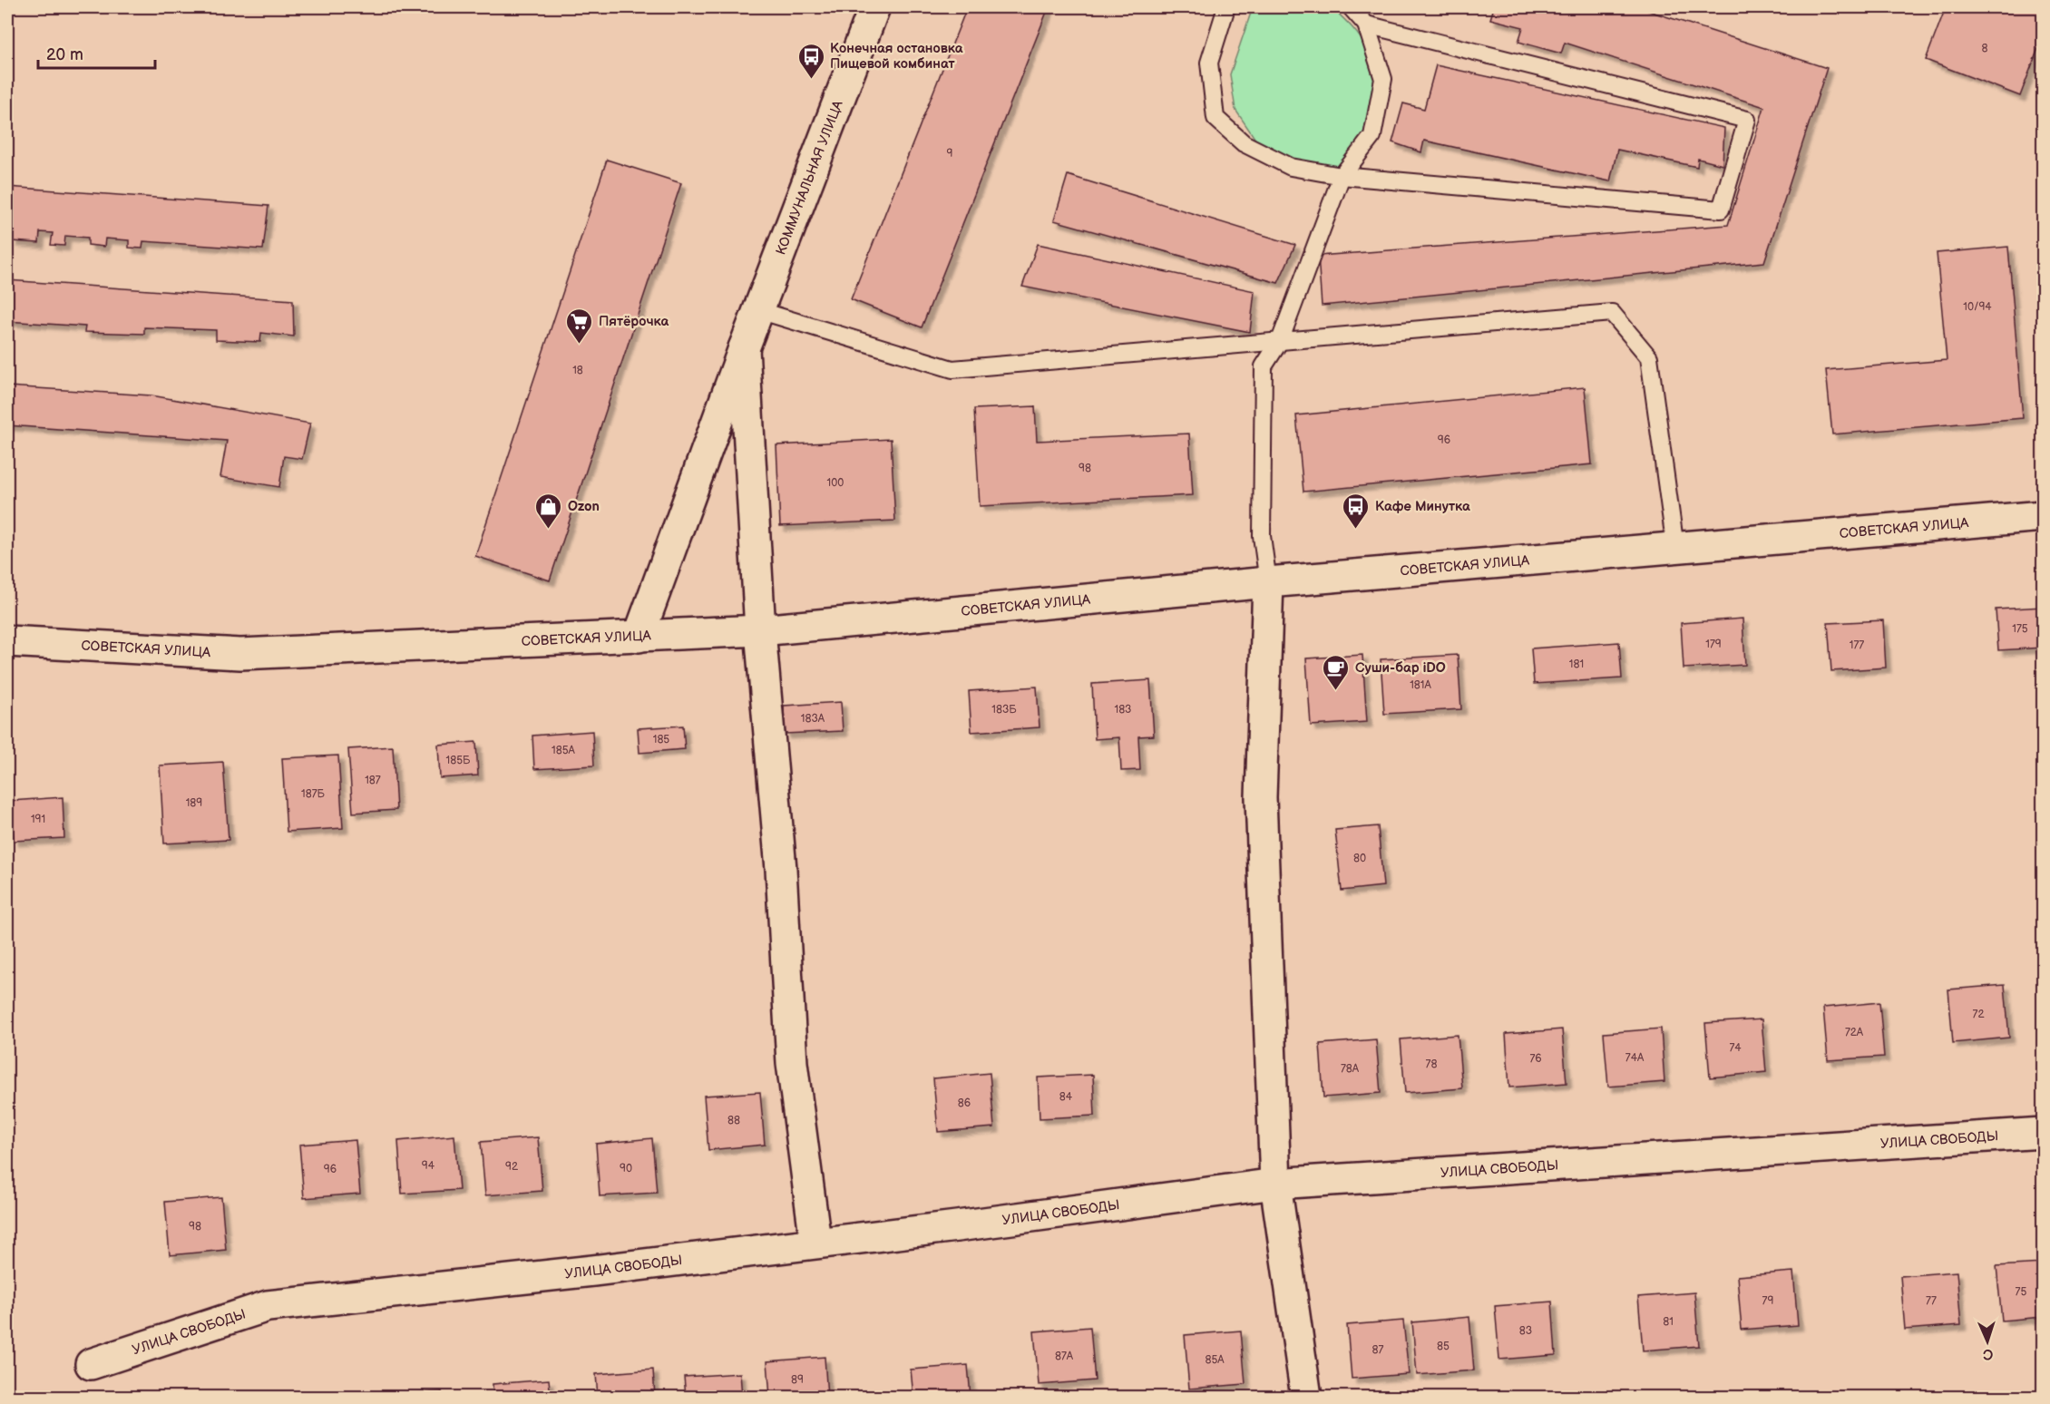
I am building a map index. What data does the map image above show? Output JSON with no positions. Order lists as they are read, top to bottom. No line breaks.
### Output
{"streets":{"street":["КОММУНАЛЬНАЯ УЛИЦА","СОВЕТСКАЯ УЛИЦА","УЛИЦА СВОБОДЫ"]},"crossings":[["КОММУНАЛЬНАЯ УЛИЦА","СОВЕТСКАЯ УЛИЦА"],["КОММУНАЛЬНАЯ УЛИЦА","УЛИЦА СВОБОДЫ"]],"places":{"bus stop":["Конечная остановка Пищевой комбинат","Кафе Минутка"],"supermarket":["Пятёрочка"],"shop":["Ozon"],"cafe":["Суши-бар iDO"]},"house_numbers":["8","9","10/94","18","96","98","100","175","179","177","181","181А","183Б","183","183А","185","185А","185Б","187","187Б","189","191","80","72","72А","74","74А","76","78","78А","84","86","88","94","92","90","96","98","75","79","77","81","83","85","87","87А","85А","89"],"scale_bar":"20 m","north":"bottom"}
